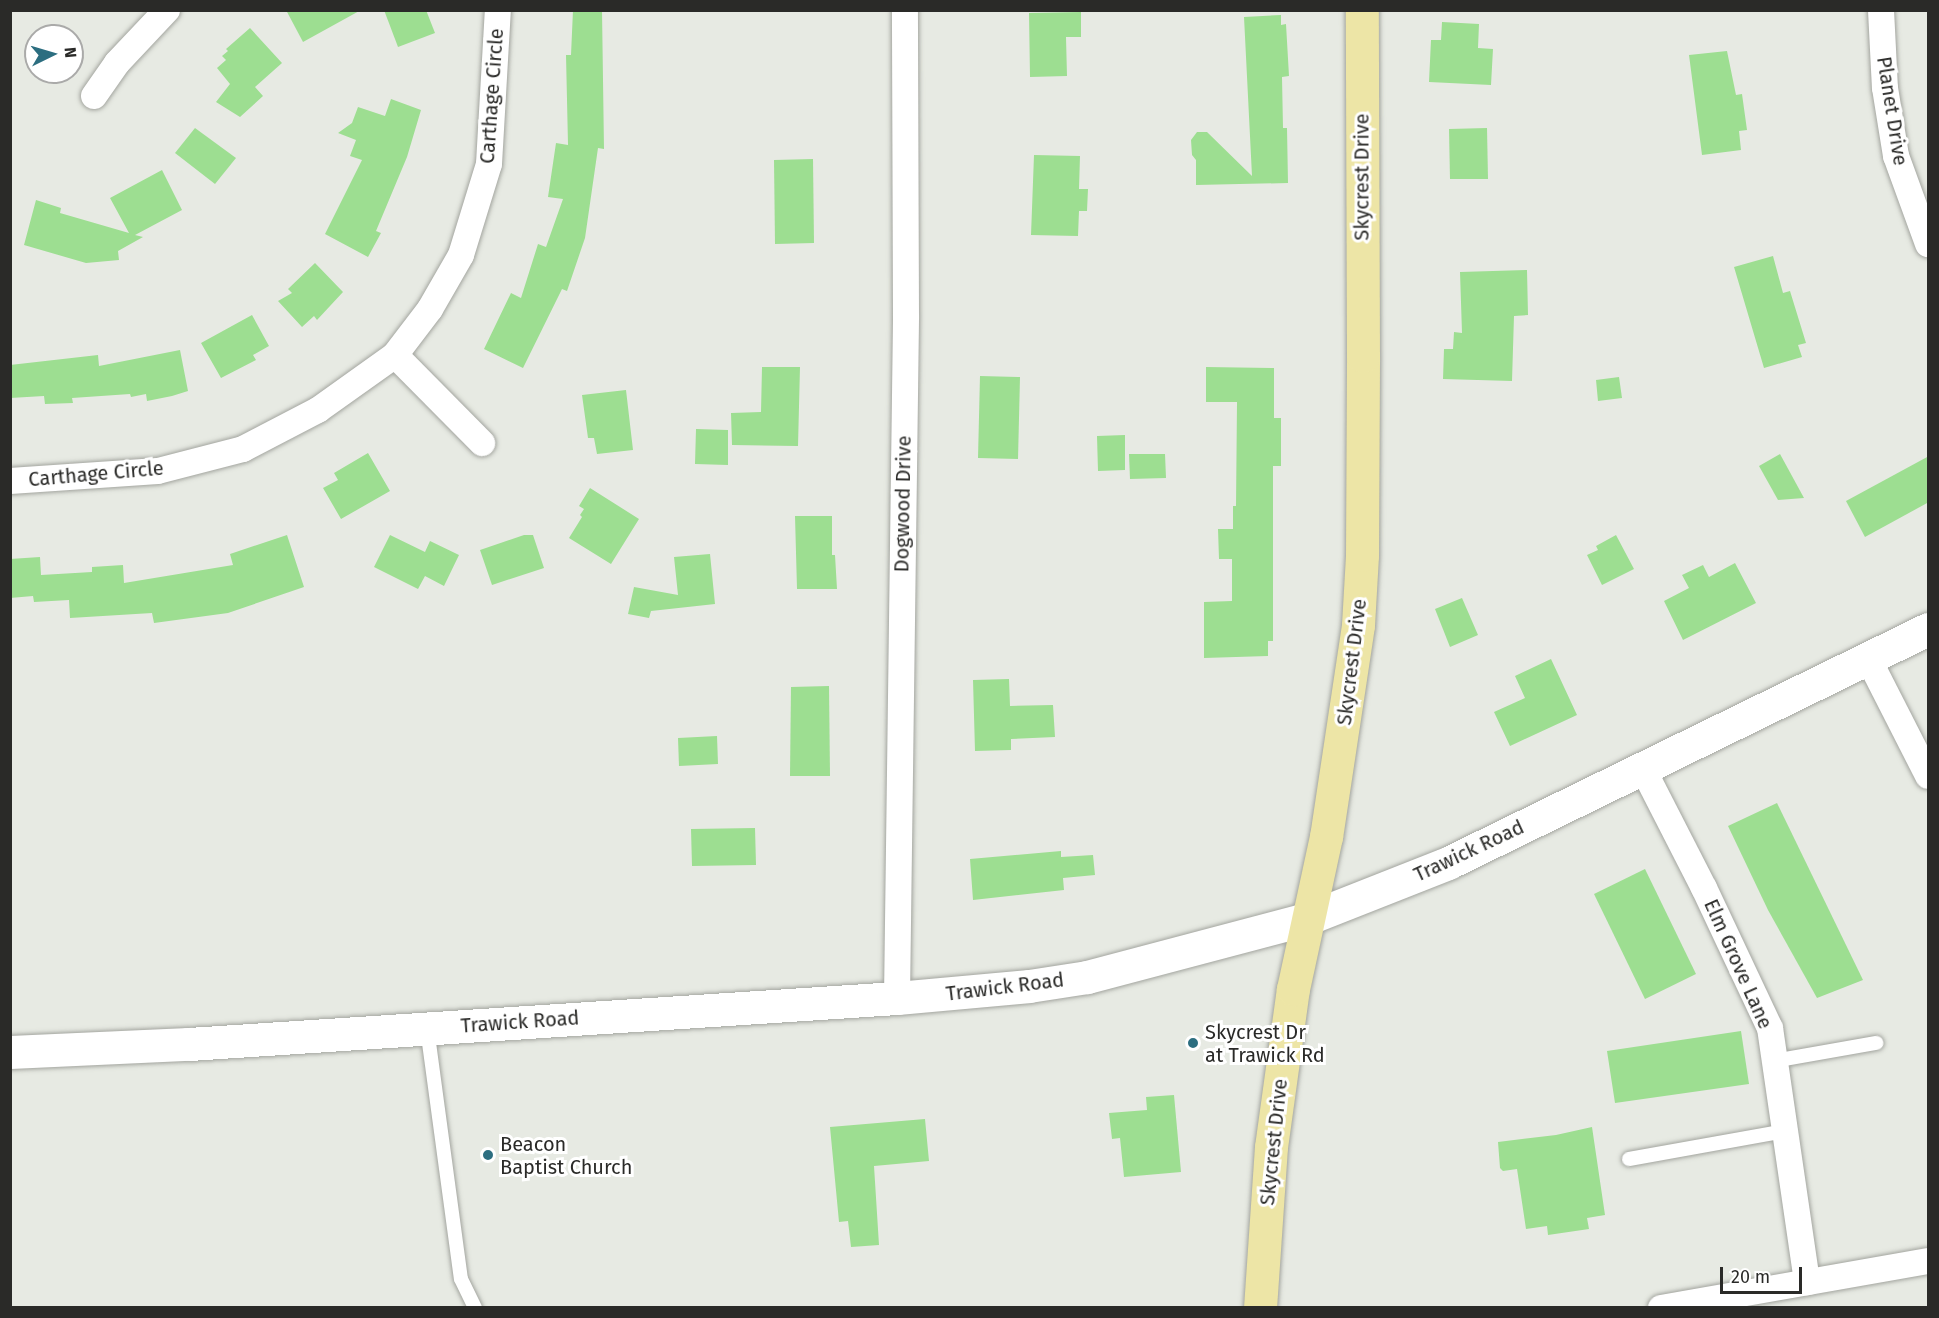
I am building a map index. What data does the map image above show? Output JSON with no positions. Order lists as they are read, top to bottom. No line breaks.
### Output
{"streets":{"main road":["Skycrest Drive"],"street":["Carthage Circle","Planet Drive","Dogwood Drive","Trawick Road","Elm Grove Lane"]},"crossings":[["Skycrest Drive","Trawick Road"],["Dogwood Drive","Trawick Road"],["Trawick Road","Elm Grove Lane"]],"places":["Skycrest Dr at Trawick Rd","Beacon Baptist Church"],"scale_bar":"20 m","north":"right"}
